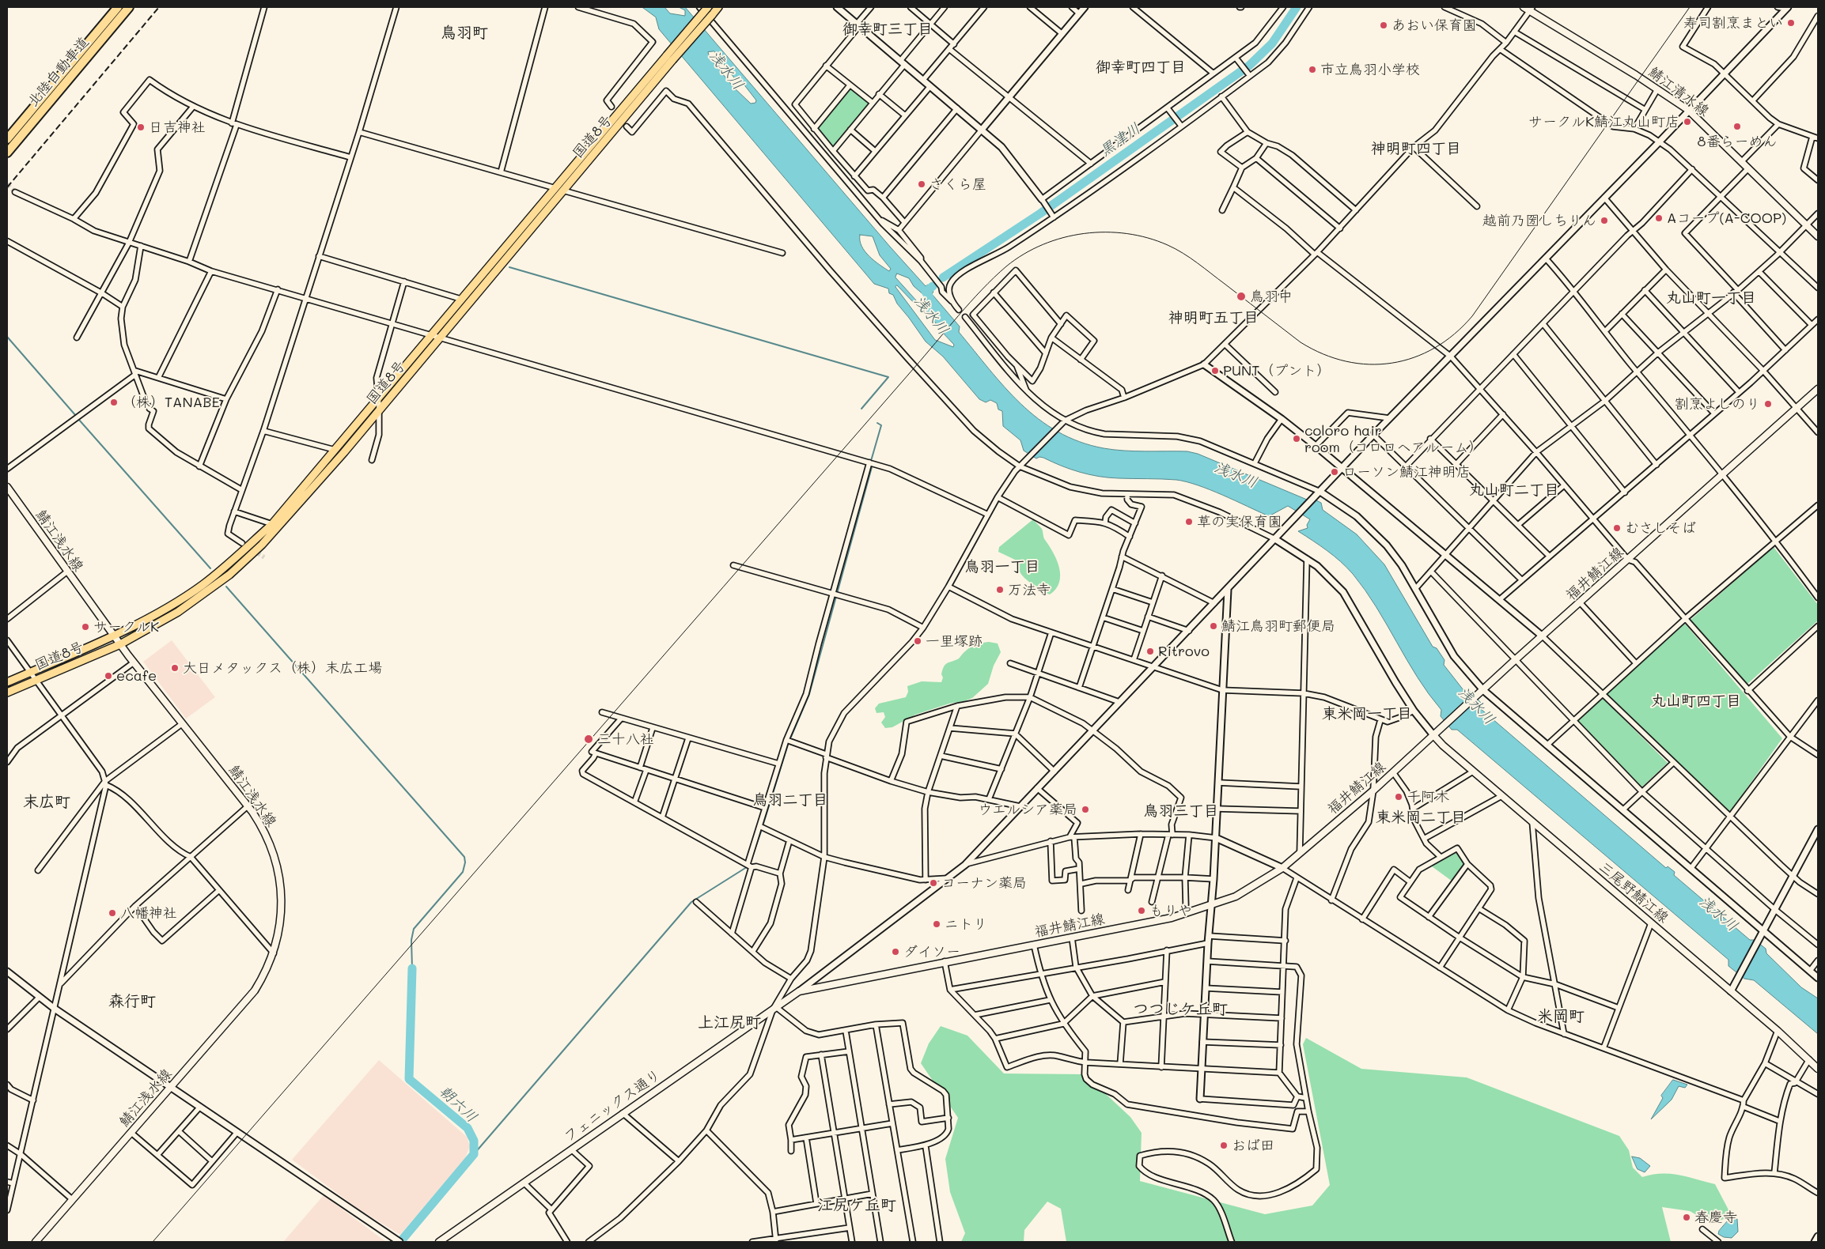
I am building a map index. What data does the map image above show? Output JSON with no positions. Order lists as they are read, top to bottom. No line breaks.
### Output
{"streets":{"highway":["北陸自動車道","国道8号"],"main road":["鯖江清水線","鯖江浅水線","福井鯖江線","三尾野鯖江線","フェニックス通り"]},"crossings":[["国道8号","鯖江浅水線"],["福井鯖江線","三尾野鯖江線"],["福井鯖江線","フェニックス通り"]],"districts":["御幸町三丁目","鳥羽町","御幸町四丁目","神明町四丁目","丸山町一丁目","神明町五丁目","丸山町二丁目","鳥羽一丁目","丸山町四丁目","東米岡一丁目","鳥羽二丁目","末広町","鳥羽三丁目","東米岡二丁目","森行町","つつじケ丘町","米岡町","上江尻町","江尻ケ丘町"],"water":["浅水川","黒津川","朝六川"],"places":["寿司割烹まとい","あおい保育園","市立鳥羽小学校","サークルK鯖江丸山町店","8番らーめん","日吉神社","さくら屋","Aコープ(A-COOP)","越前乃圀しちりん","鳥羽中","PUNT（プント）","（株）TANABE","割烹よしのり","coloro hair room（コロロヘアルーム）","ローソン鯖江神明店","草の実保育園","むさしそば","万法寺","鯖江鳥羽町郵便局","サークルK","一里塚跡","Ritrovo","大日メタックス（株）末広工場","ecafe","三十八社","千阿木","ウエルシア薬局","コーナン薬局","もりや","八幡神社","ニトリ","ダイソー","おば田","春慶寺"]}
